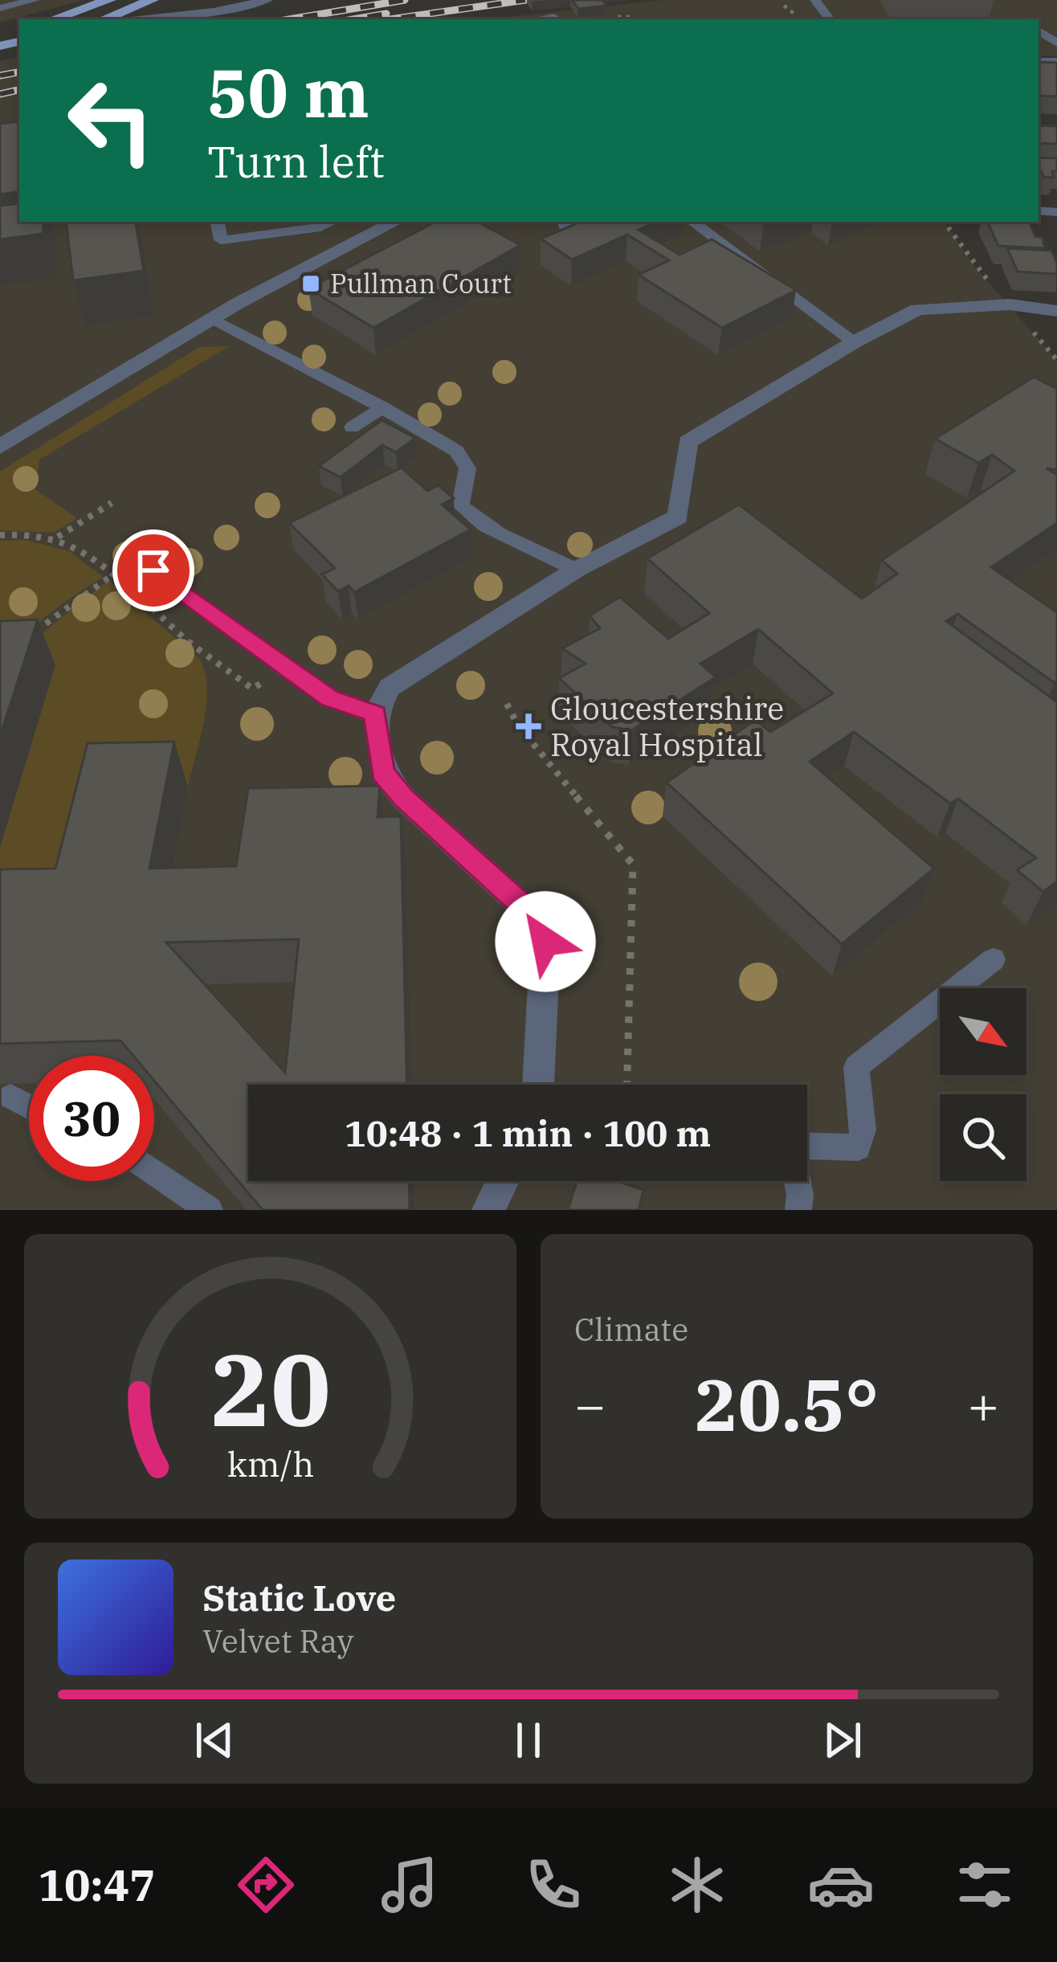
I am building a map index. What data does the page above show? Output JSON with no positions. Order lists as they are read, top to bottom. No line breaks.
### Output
{"places":{"transit":["Pullman Court"],"health":["Gloucestershire Royal Hospital"]},"north":"bottom right","page":{"turn":["50 m","Turn left"],"limit":"30","trip":"10:48 · 1 min · 100 m","tile":"Climate","heat":["−","20.5°","+"],"song":["Static Love","Velvet Ray"],"tabs":"10:47","gauge":["20","km/h"]}}
